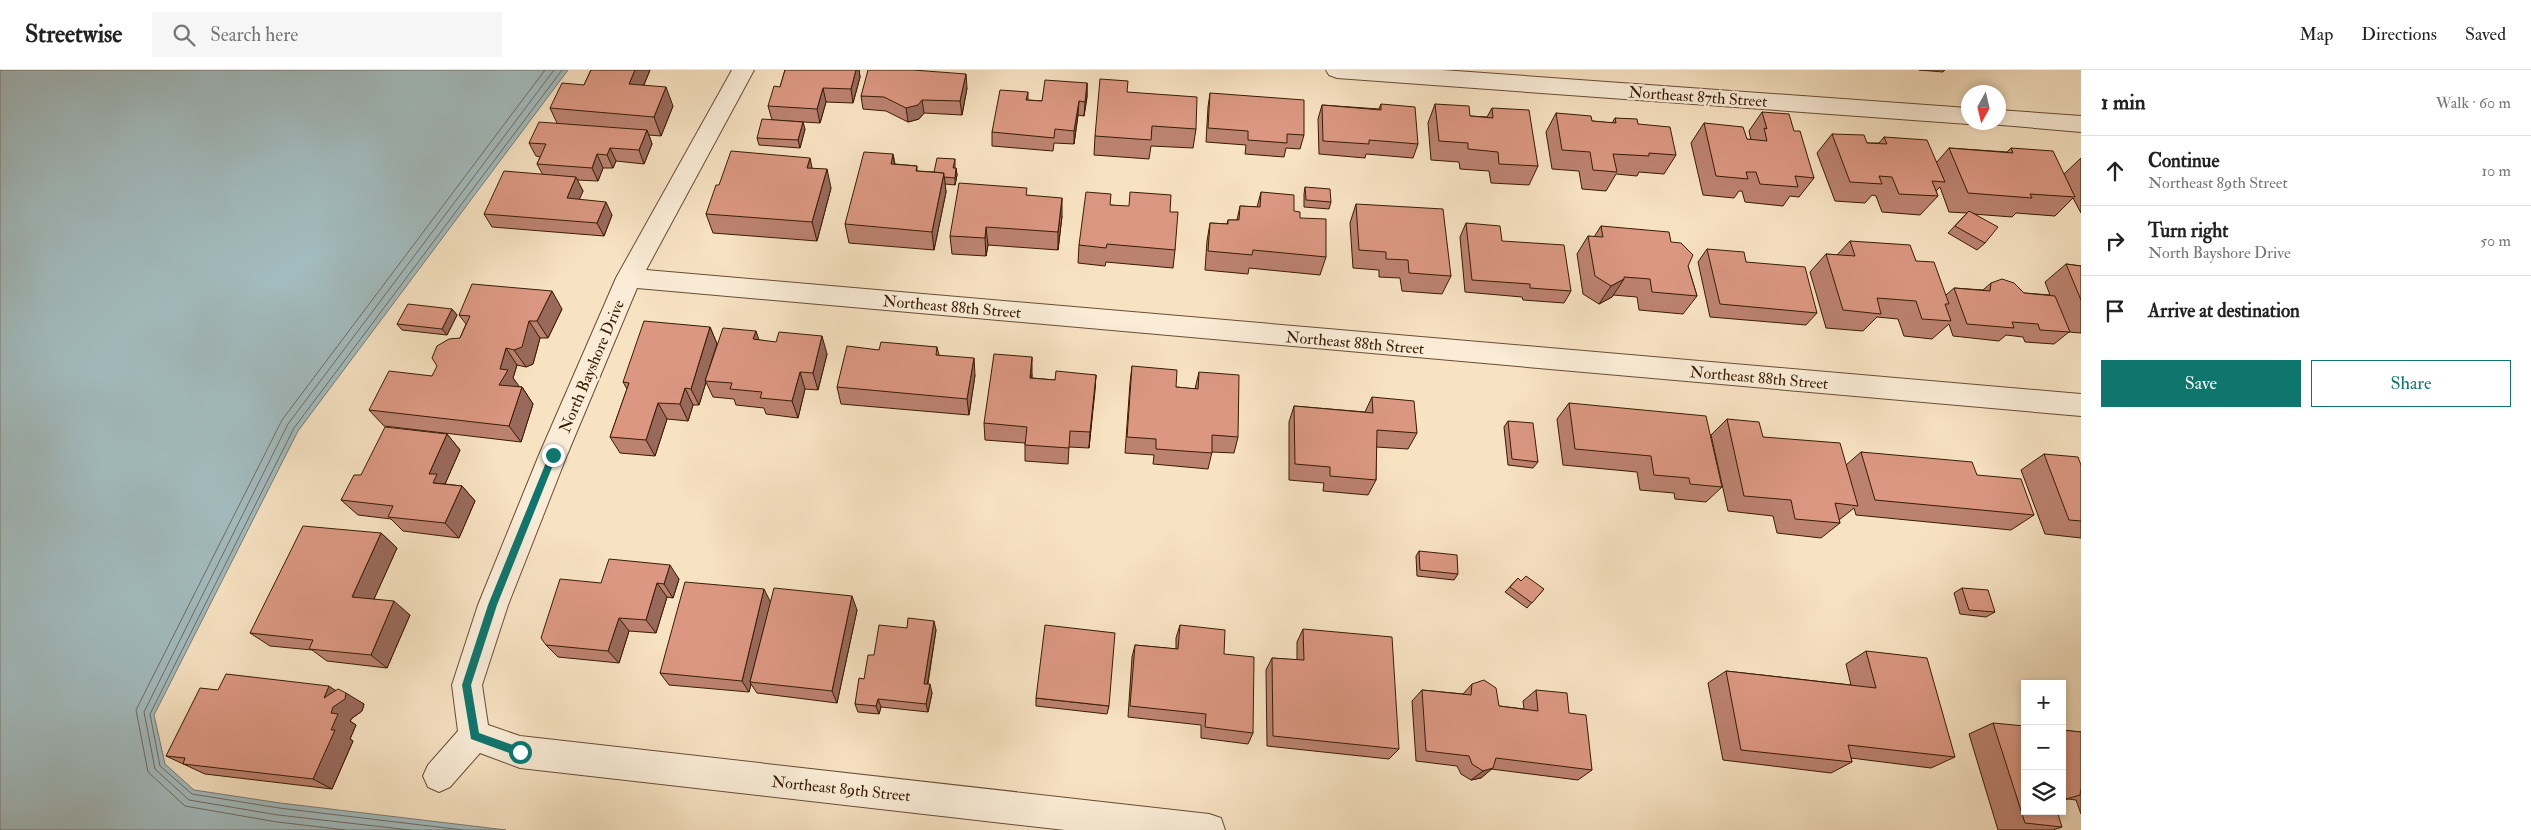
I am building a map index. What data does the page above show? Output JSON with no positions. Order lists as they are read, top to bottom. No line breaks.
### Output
{"streets":{"street":["Northeast 87th Street","Northeast 88th Street","North Bayshore Drive","Northeast 89th Street"]},"crossings":[["Northeast 88th Street","North Bayshore Drive"],["North Bayshore Drive","Northeast 89th Street"]],"north":"bottom","page":{"header":"Streetwise","search":"Search here","nav":["Map","Directions","Saved"],"heading":["1 min","Walk · 60 m"],"list":[["Continue","Northeast 89th Street","10 m"],["Turn right","North Bayshore Drive","50 m"],"Arrive at destination"],"buttons":["Save","Share"],"map_buttons":["+","−"]}}
